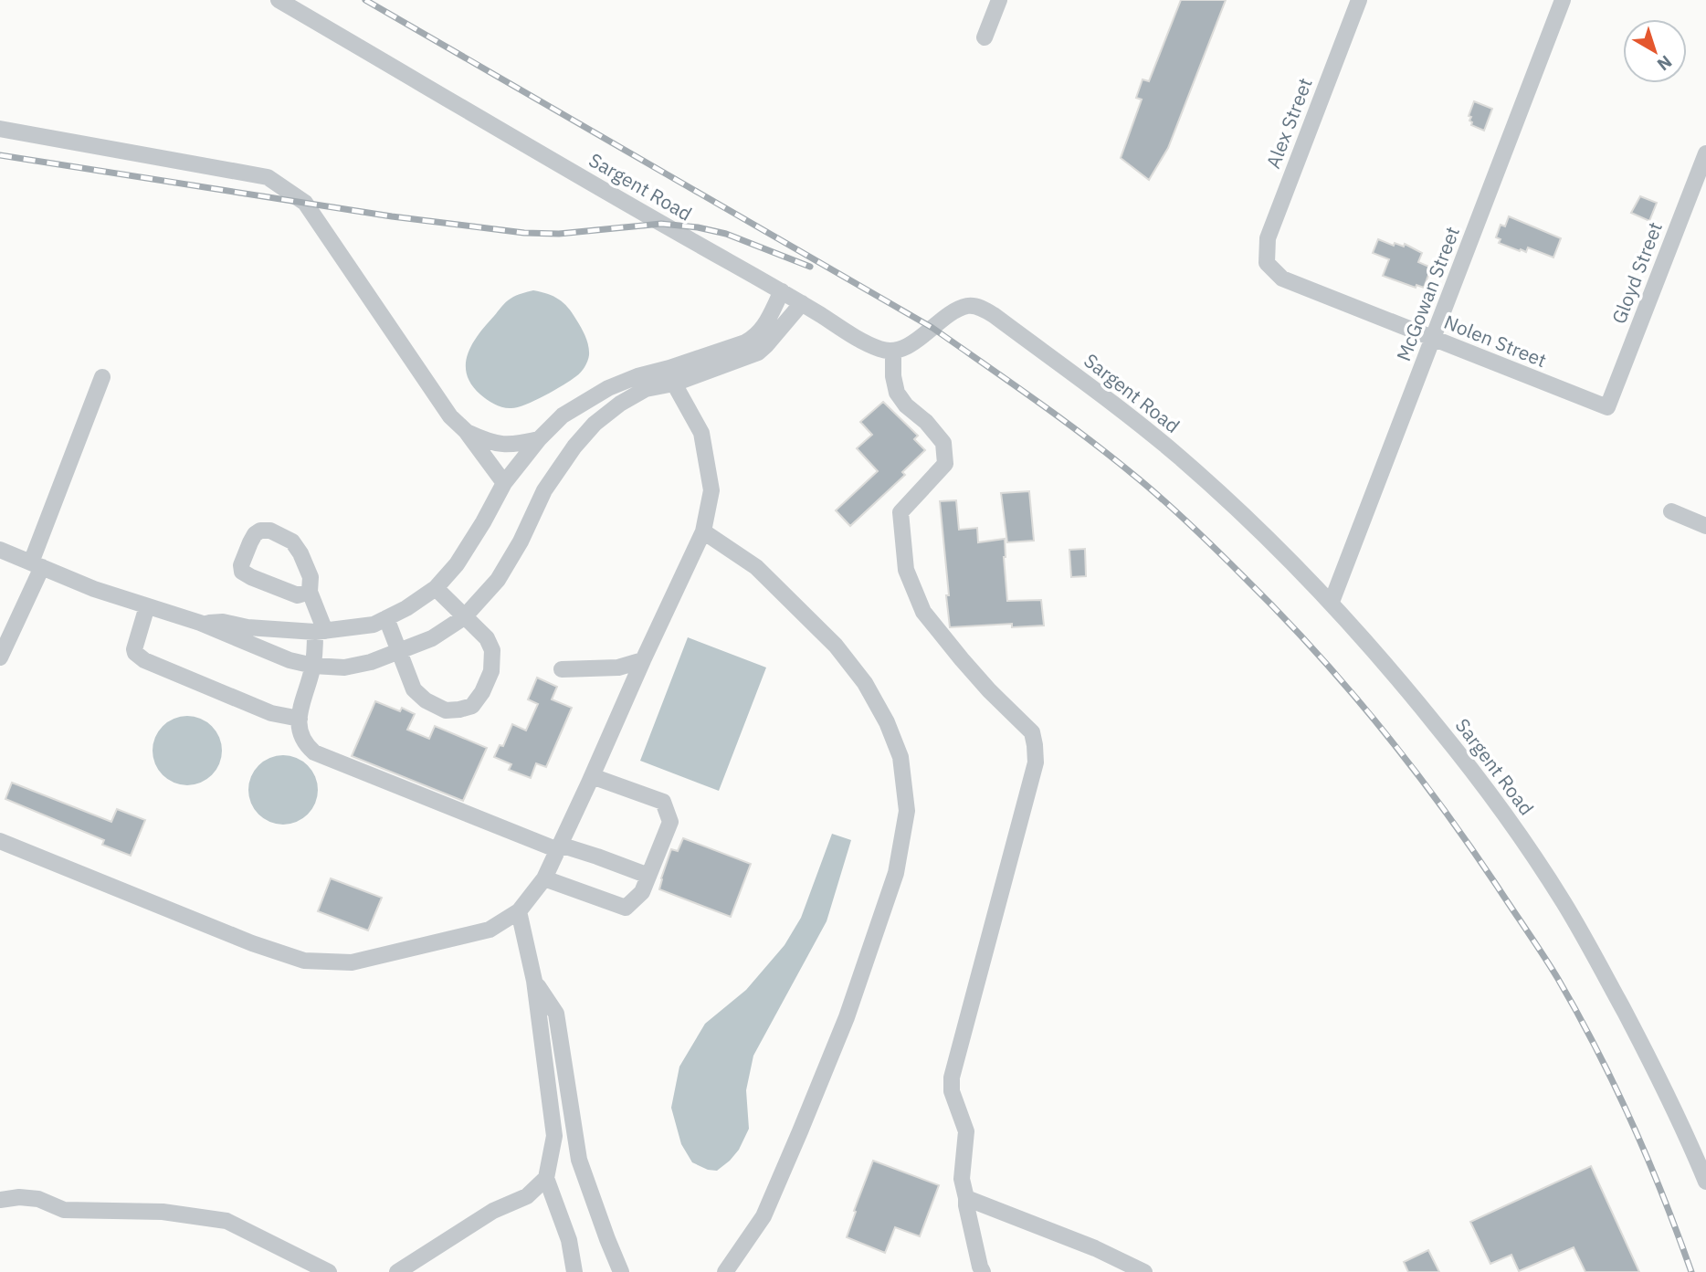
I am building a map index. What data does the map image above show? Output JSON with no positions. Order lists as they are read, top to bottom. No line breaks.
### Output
{"streets":{"street":["Alex Street","Sargent Road","Gloyd Street","McGowan Street","Nolen Street"]},"crossings":[["Alex Street","Nolen Street"],["Sargent Road","McGowan Street"],["Gloyd Street","Nolen Street"],["McGowan Street","Nolen Street"]],"north":"bottom right"}
